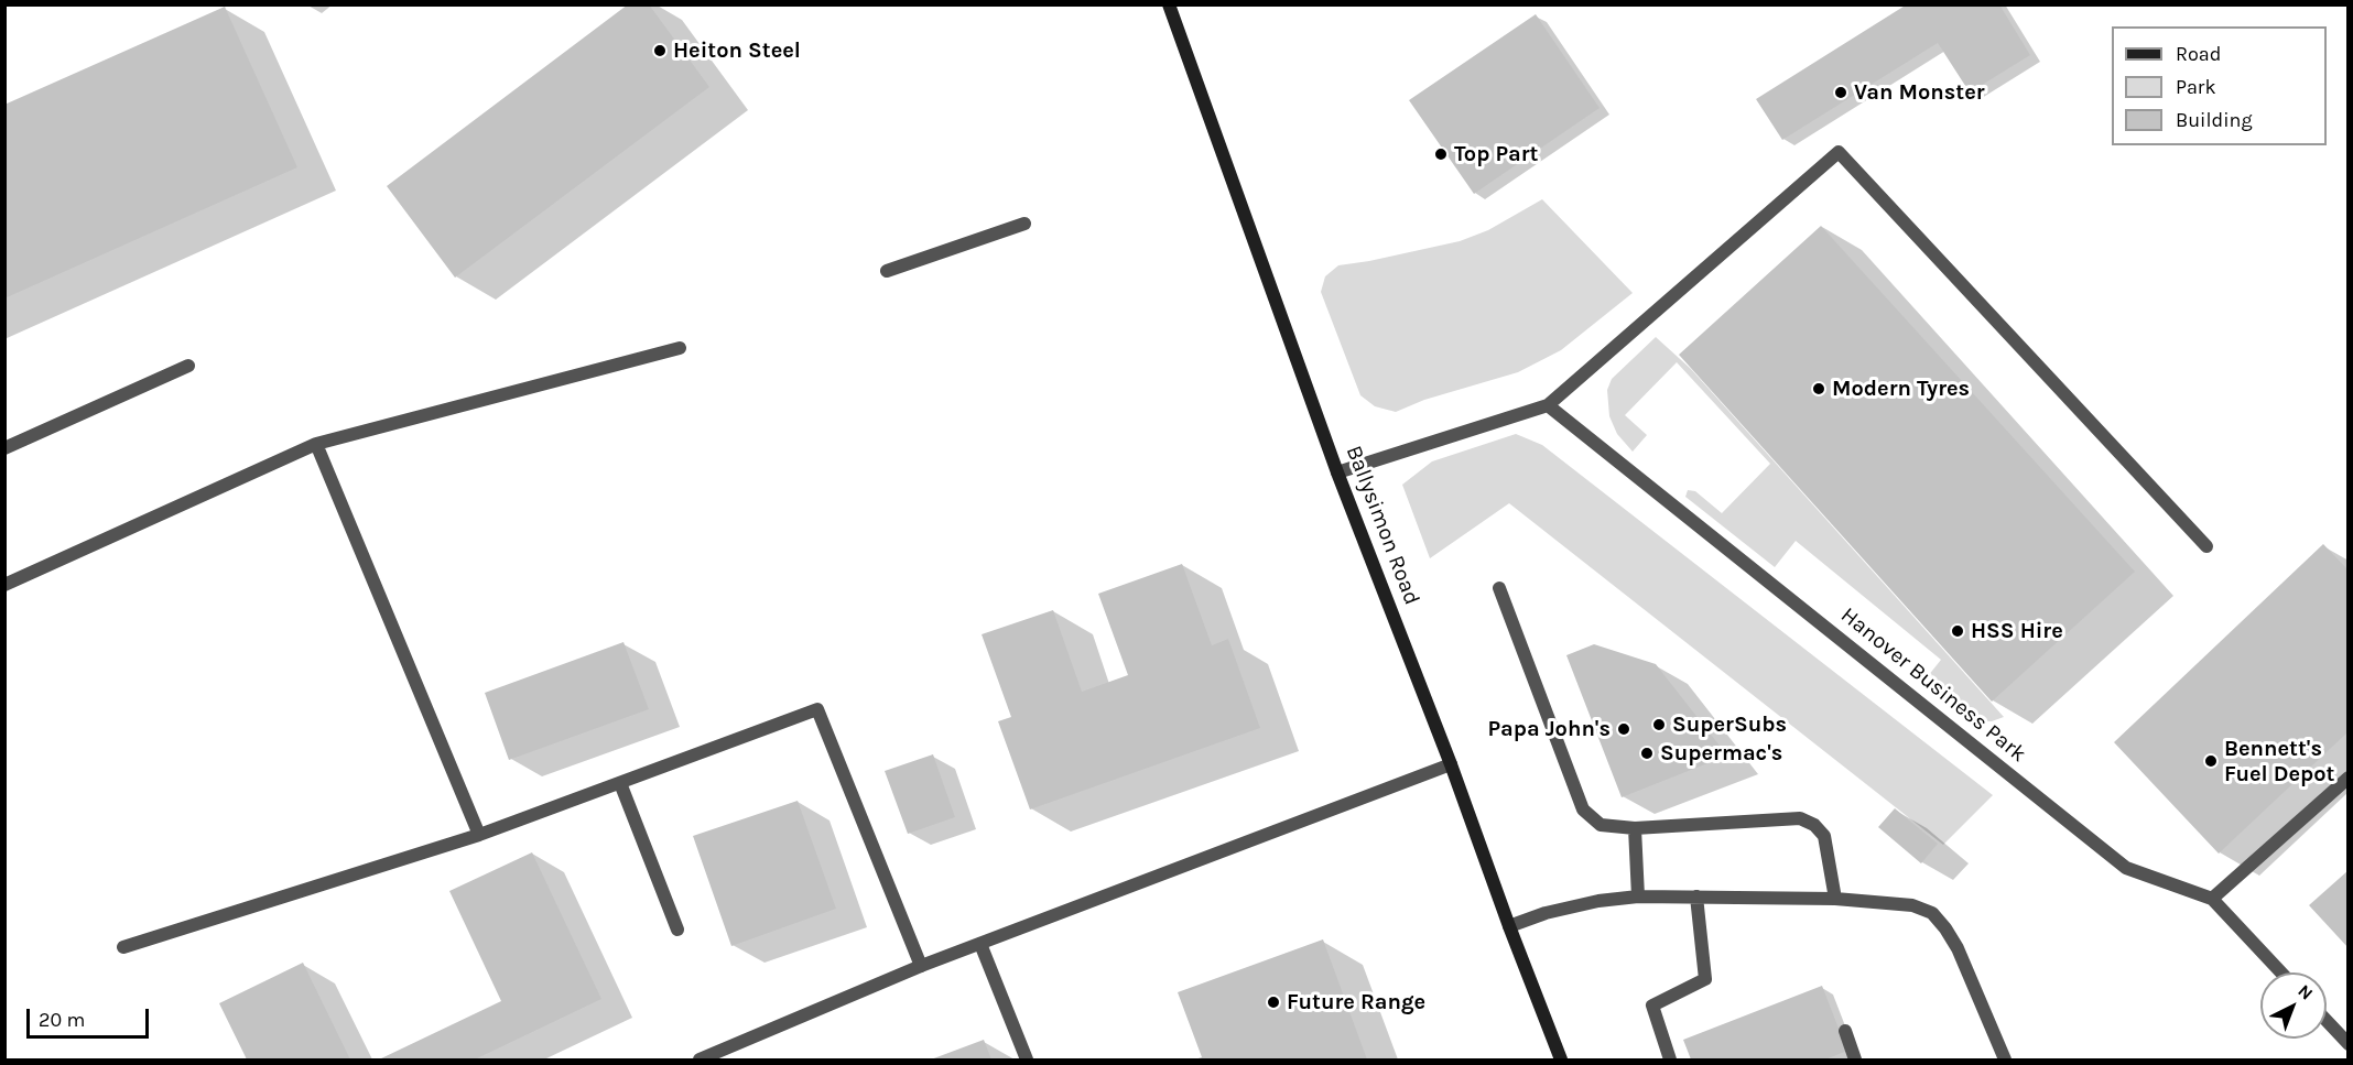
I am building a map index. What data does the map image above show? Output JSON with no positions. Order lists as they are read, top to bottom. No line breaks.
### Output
{"streets":{"main road":["Ballysimon Road"],"street":["Hanover Business Park"]},"places":["Heiton Steel","Van Monster","Top Part","Modern Tyres","HSS Hire","SuperSubs","Papa John's","Supermac's","Bennett's Fuel Depot","Future Range"],"legend":["Road","Park","Building"],"scale_bar":"20 m","north":"top right"}
